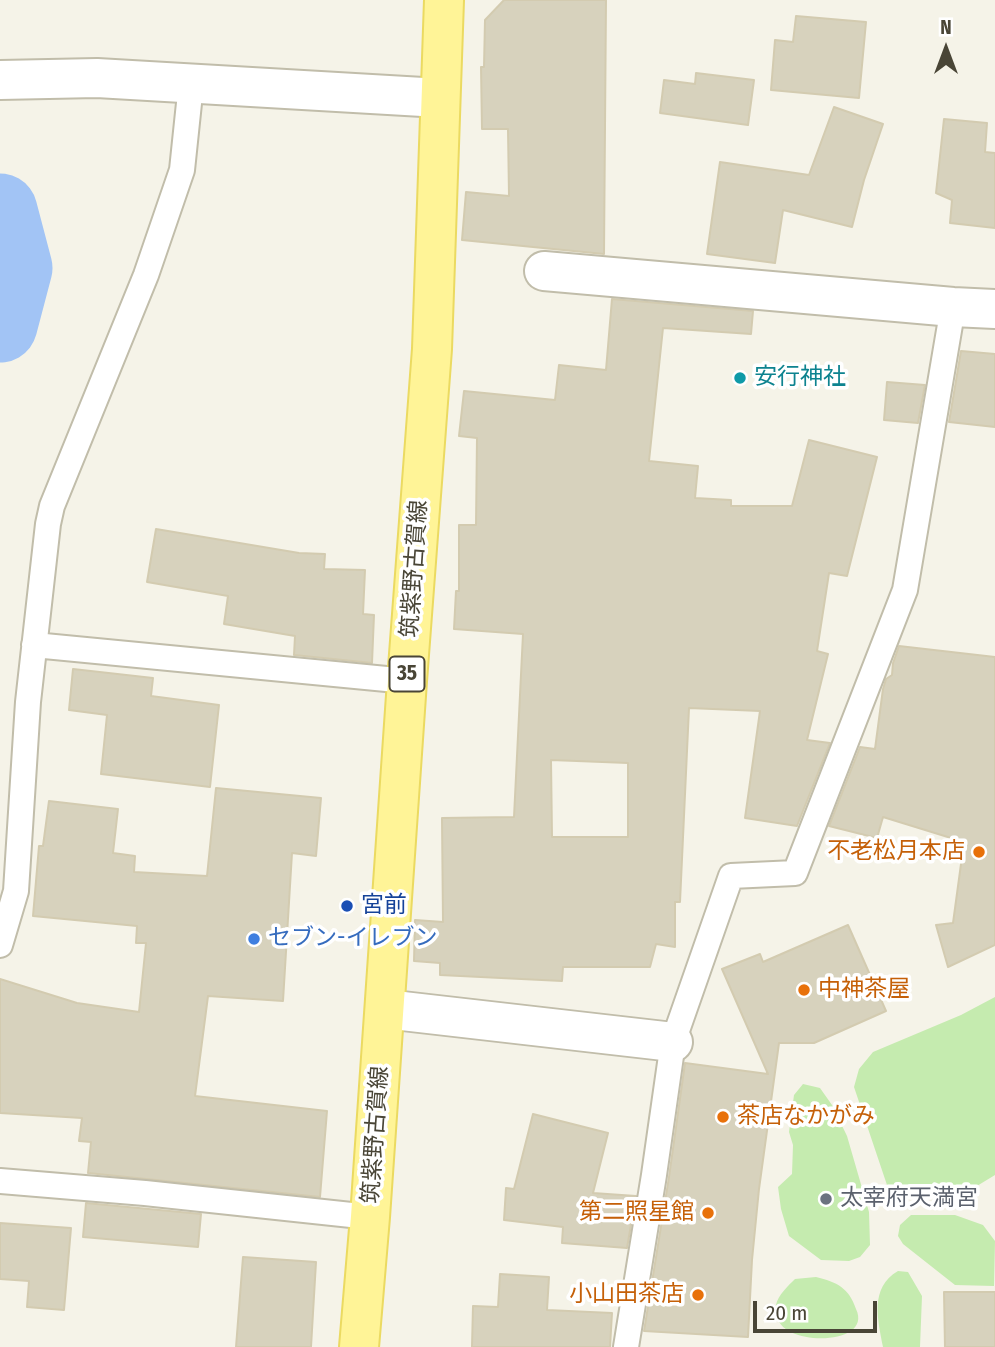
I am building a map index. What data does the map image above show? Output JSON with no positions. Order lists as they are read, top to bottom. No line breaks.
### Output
{"streets":{"main road":["筑紫野古賀線","35"]},"places":["安行神社","不老松月本店","宮前","セブン-イレブン","中神茶屋","茶店なかがみ","太宰府天満宮","第二照星館","小山田茶店"],"scale_bar":"20 m","north":"top"}
